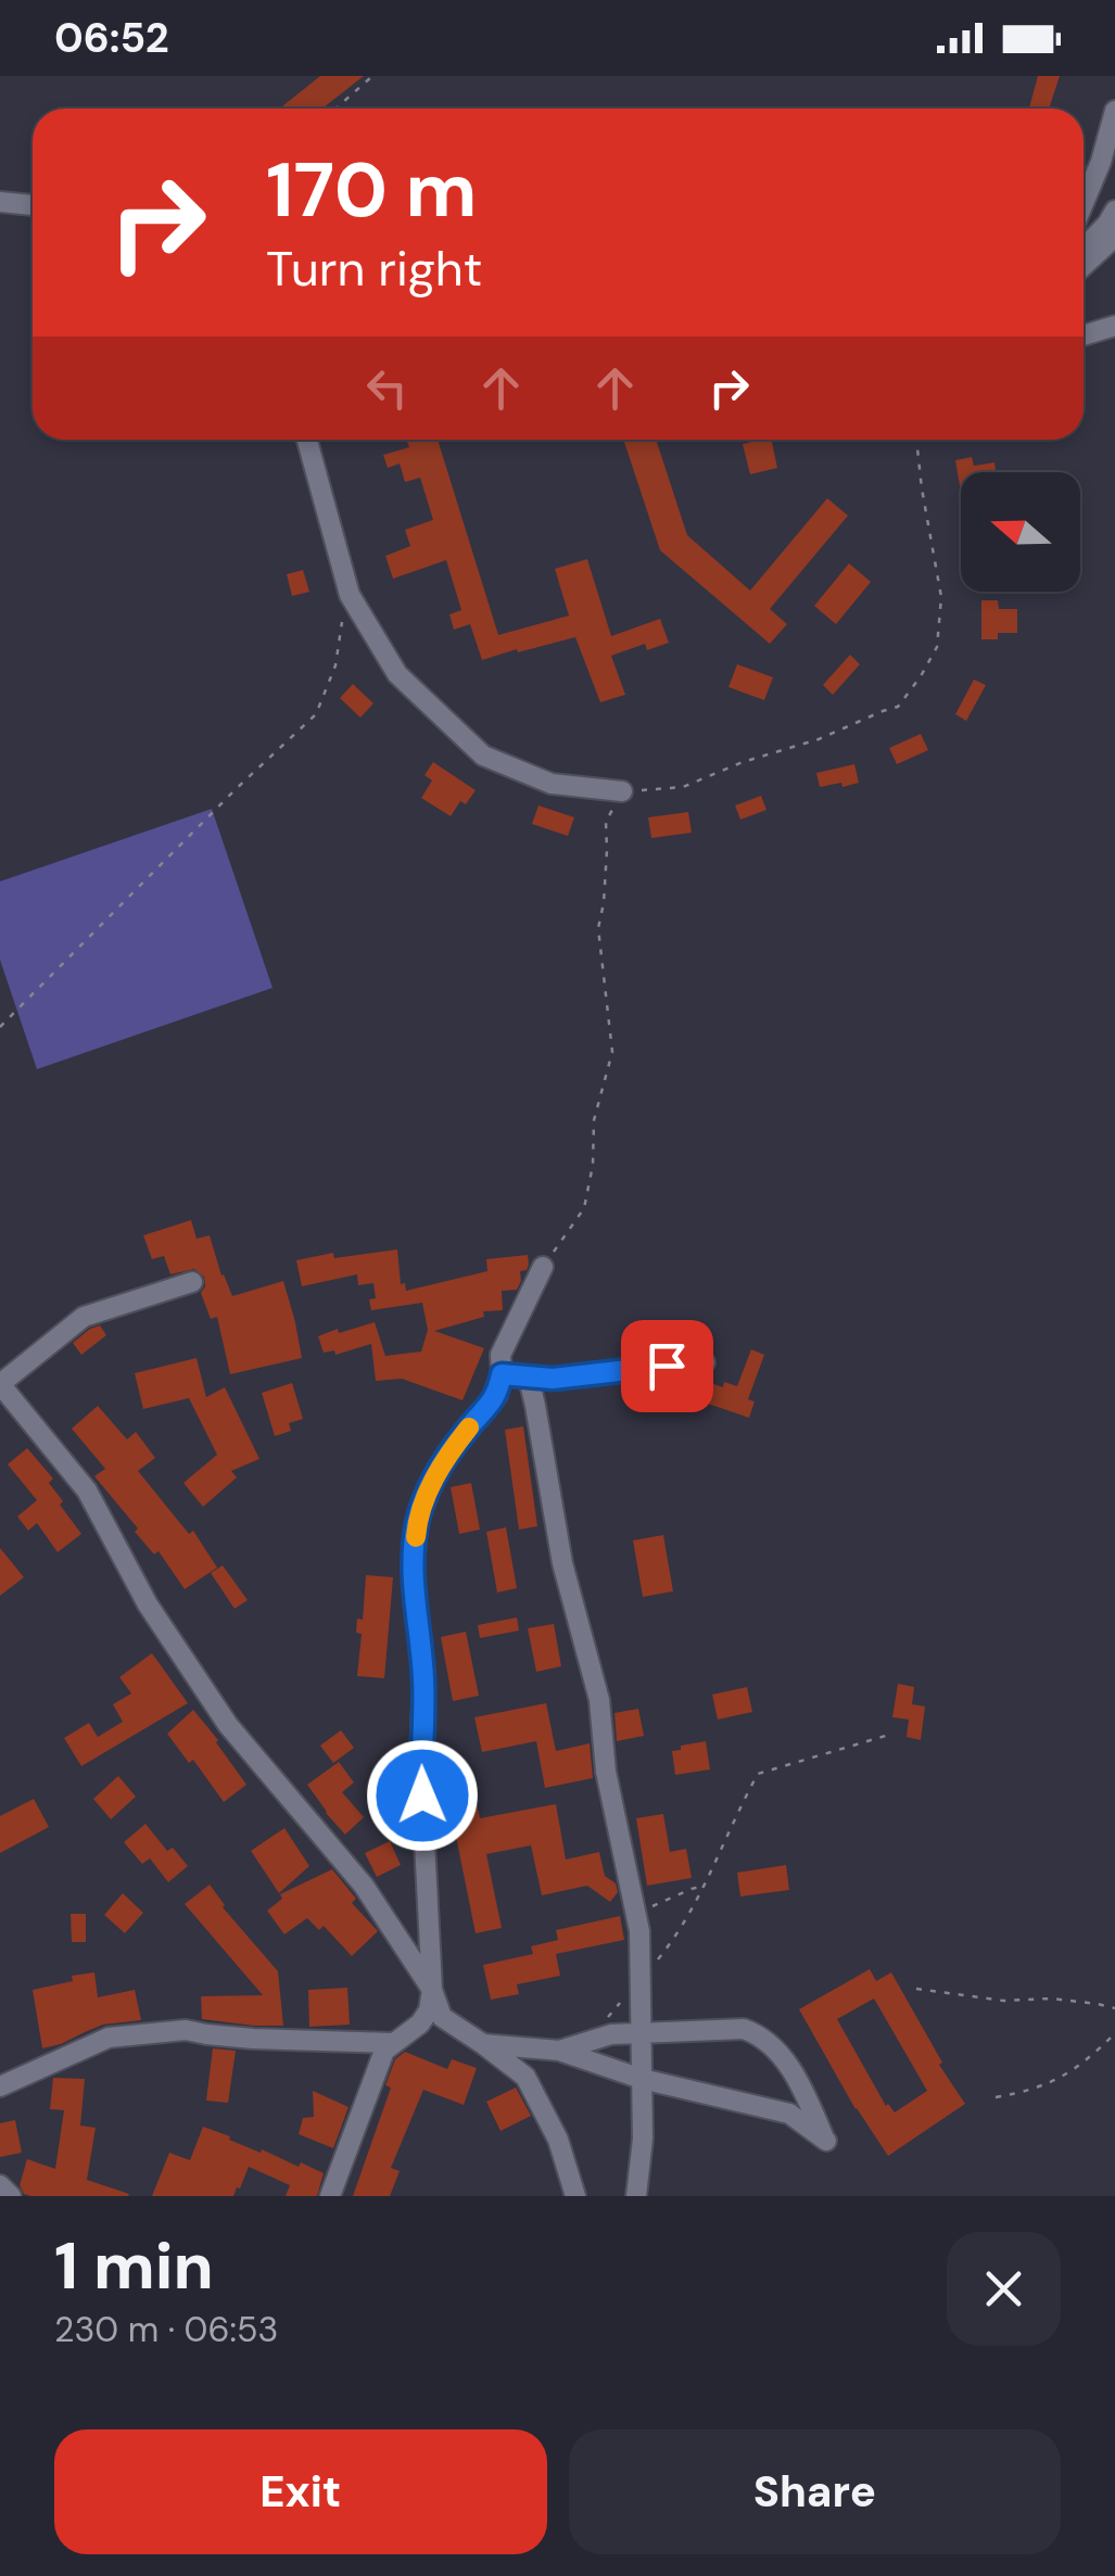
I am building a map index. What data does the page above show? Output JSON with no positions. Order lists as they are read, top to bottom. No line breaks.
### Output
{"north":"left","page":{"status":"06:52","turn":["170 m","Turn right"],"heading":["1 min","230 m · 06:53"],"buttons":["Exit","Share"]}}
